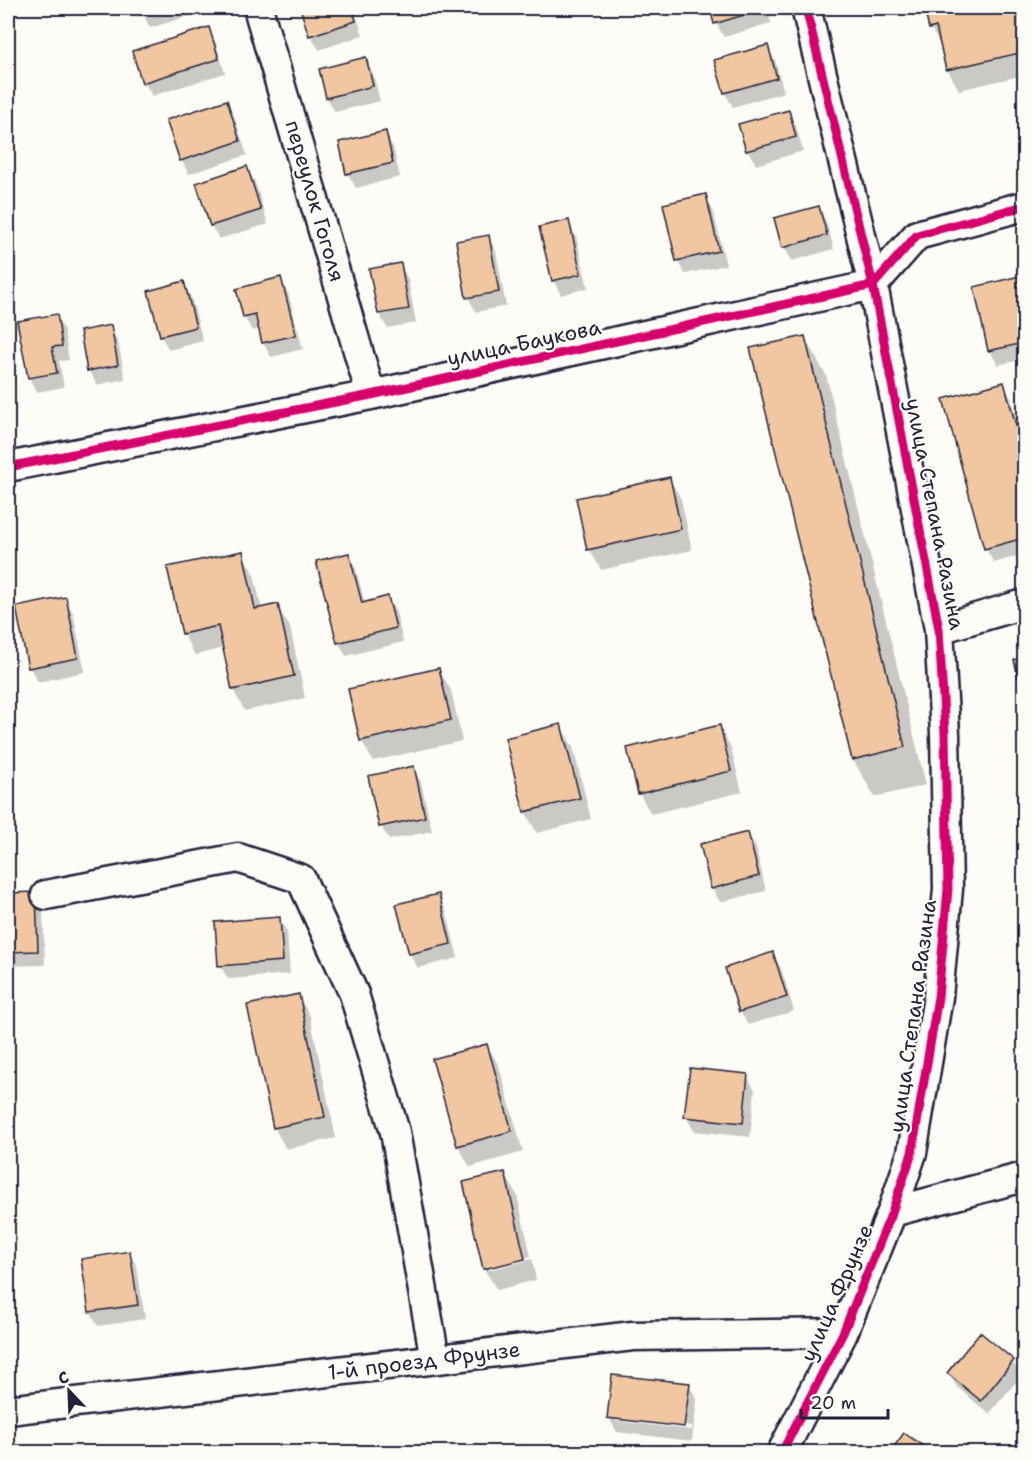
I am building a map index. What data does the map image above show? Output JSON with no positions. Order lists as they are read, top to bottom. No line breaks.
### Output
{"streets":{"street":["переулок Гоголя","улица Баукова","улица Степана Разина","улица Фрунзе","1-й проезд Фрунзе"]},"crossings":[["переулок Гоголя","улица Баукова"],["улица Баукова","улица Степана Разина"],["улица Степана Разина","улица Фрунзе"],["улица Фрунзе","1-й проезд Фрунзе"]],"scale_bar":"20 m","north":"top left"}
